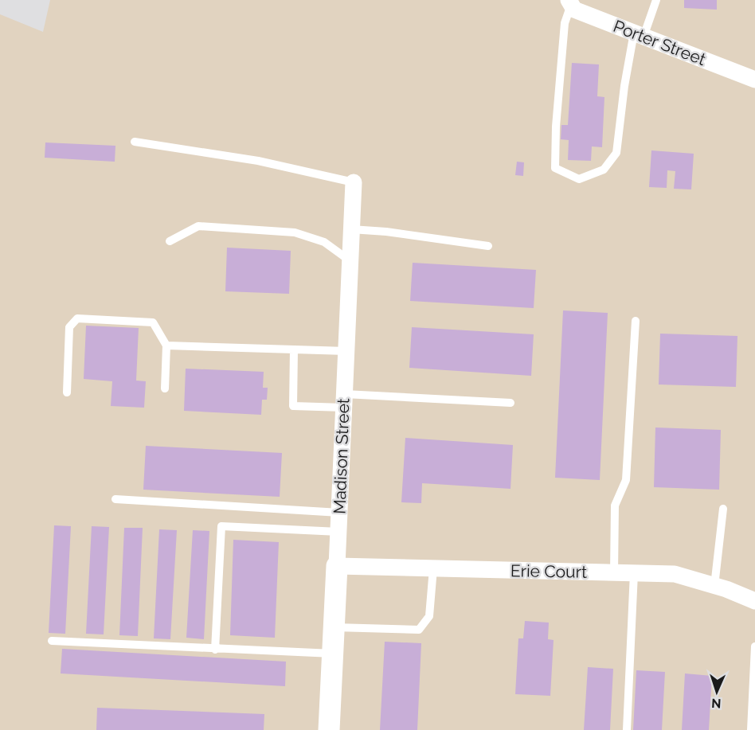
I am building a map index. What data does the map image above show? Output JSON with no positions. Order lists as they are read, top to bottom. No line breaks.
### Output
{"streets":{"street":["Porter Street","Madison Street","Erie Court"]},"crossings":[["Madison Street","Erie Court"]],"north":"bottom"}
